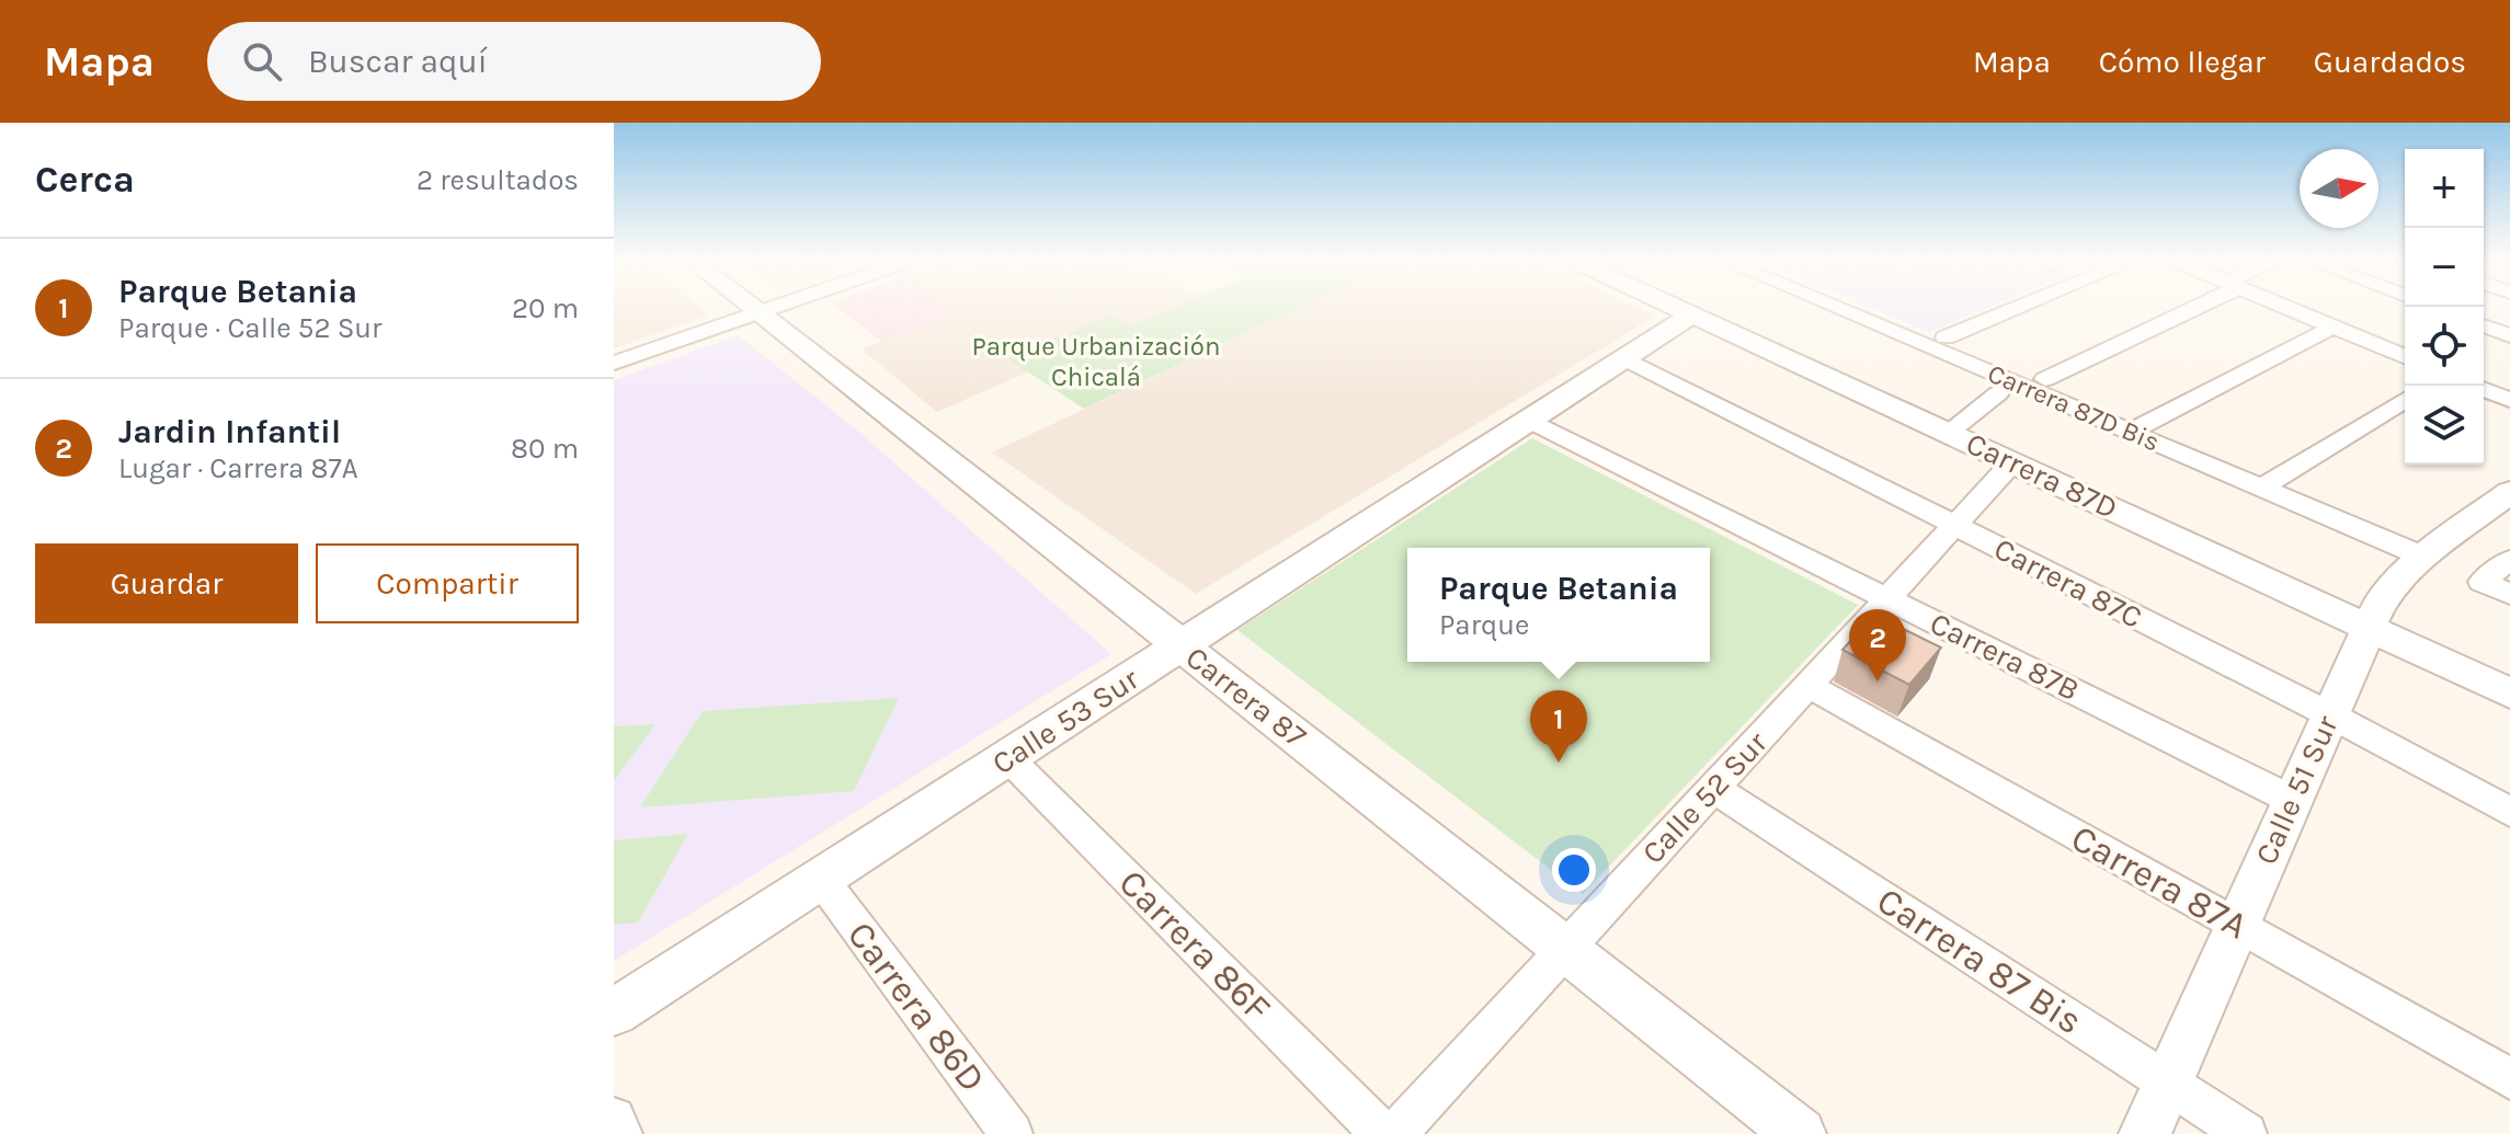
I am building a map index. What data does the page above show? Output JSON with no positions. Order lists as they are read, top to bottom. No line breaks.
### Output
{"streets":{"street":["Carrera 87D Bis","Carrera 87D","Carrera 87C","Carrera 87B","Carrera 87","Calle 53 Sur","Calle 51 Sur","Calle 52 Sur","Carrera 87A","Carrera 86F","Carrera 87 Bis","Carrera 86D"]},"crossings":[["Carrera 87D Bis","Calle 51 Sur"],["Carrera 87D","Calle 53 Sur"],["Carrera 87D","Calle 51 Sur"],["Carrera 87D","Calle 52 Sur"],["Carrera 87C","Calle 53 Sur"],["Carrera 87C","Calle 51 Sur"],["Carrera 87C","Calle 52 Sur"],["Carrera 87B","Calle 53 Sur"],["Carrera 87B","Calle 51 Sur"],["Carrera 87B","Calle 52 Sur"],["Carrera 87","Calle 53 Sur"],["Carrera 87","Calle 52 Sur"],["Calle 53 Sur","Carrera 86F"],["Calle 53 Sur","Carrera 86D"],["Calle 51 Sur","Carrera 87A"],["Calle 51 Sur","Carrera 87 Bis"],["Calle 52 Sur","Carrera 87A"],["Calle 52 Sur","Carrera 87 Bis"]],"parks":["Parque Urbanización Chicalá"],"north":"right","page":{"header":"Mapa","search":"Buscar aquí","nav":["Mapa","Cómo llegar","Guardados"],"heading":["Cerca","2 resultados"],"map_buttons":["+","−"],"list":[{"mark":"1","name":"Parque Betania","note":"Parque · Calle 52 Sur","value":"20 m"},{"mark":"2","name":"Jardin Infantil","note":"Lugar · Carrera 87A","value":"80 m"}],"buttons":["Guardar","Compartir"],"popup":["Parque Betania","Parque"],"pins":["2","1"]}}
